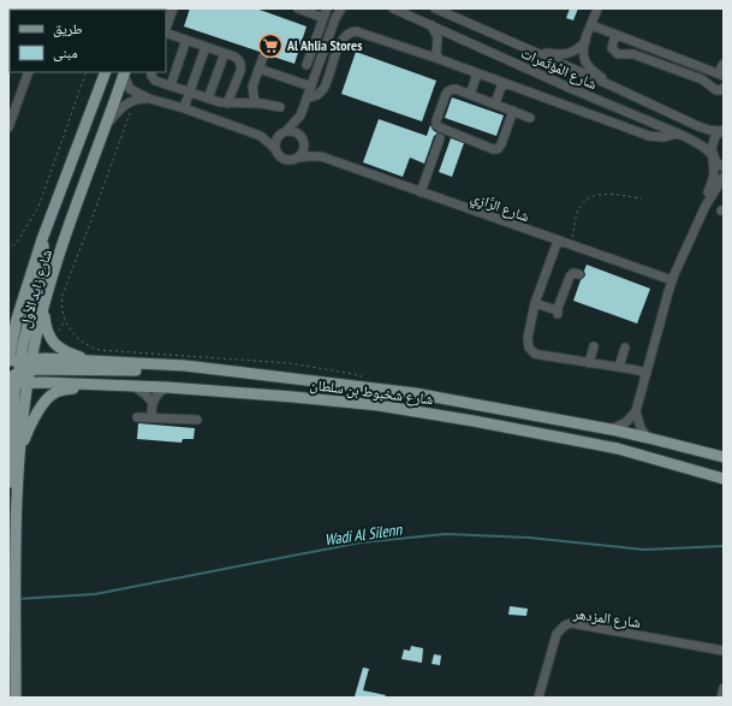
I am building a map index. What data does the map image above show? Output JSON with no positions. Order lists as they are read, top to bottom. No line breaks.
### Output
{"streets":{"main road":["شارع زايد الأول","شارع شخبوط بن سلطان"],"street":["شارع المُؤتَمرات","شارع الرَّازِي","شارع المزدهر"]},"crossings":[["شارع زايد الأول","شارع شخبوط بن سلطان"]],"water":["Wadi Al Silenn"],"places":{"supermarket":["Al Ahlia Stores"]},"legend":["طريق","مبنى"]}
